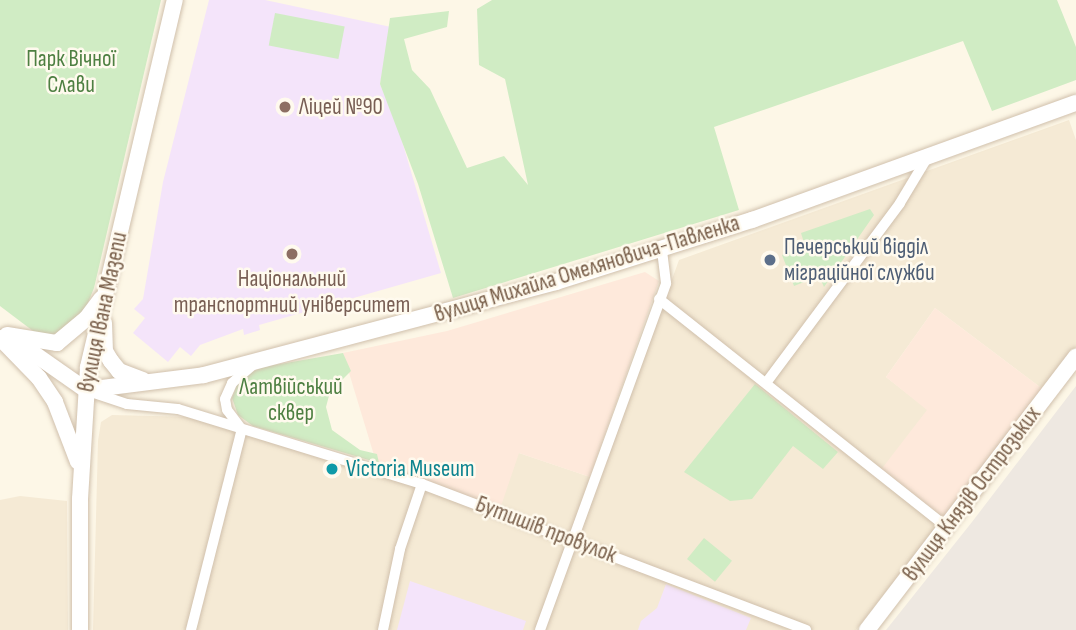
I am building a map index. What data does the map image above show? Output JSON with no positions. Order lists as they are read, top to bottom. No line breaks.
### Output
{"streets":{"main road":["вулиця Михайла Омеляновича-Павленка","вулиця Івана Мазепи","вулиця Князів Острозьких"],"street":["Бутишів провулок"]},"crossings":[["вулиця Михайла Омеляновича-Павленка","вулиця Івана Мазепи"],["вулиця Михайла Омеляновича-Павленка","Бутишів провулок"],["вулиця Івана Мазепи","Бутишів провулок"]],"parks":["Парк Вічної Слави","Латвійський сквер"],"places":["Ліцей №90","Національний транспортний університет","Печерський відділ міграційної служби","Victoria Museum"]}
